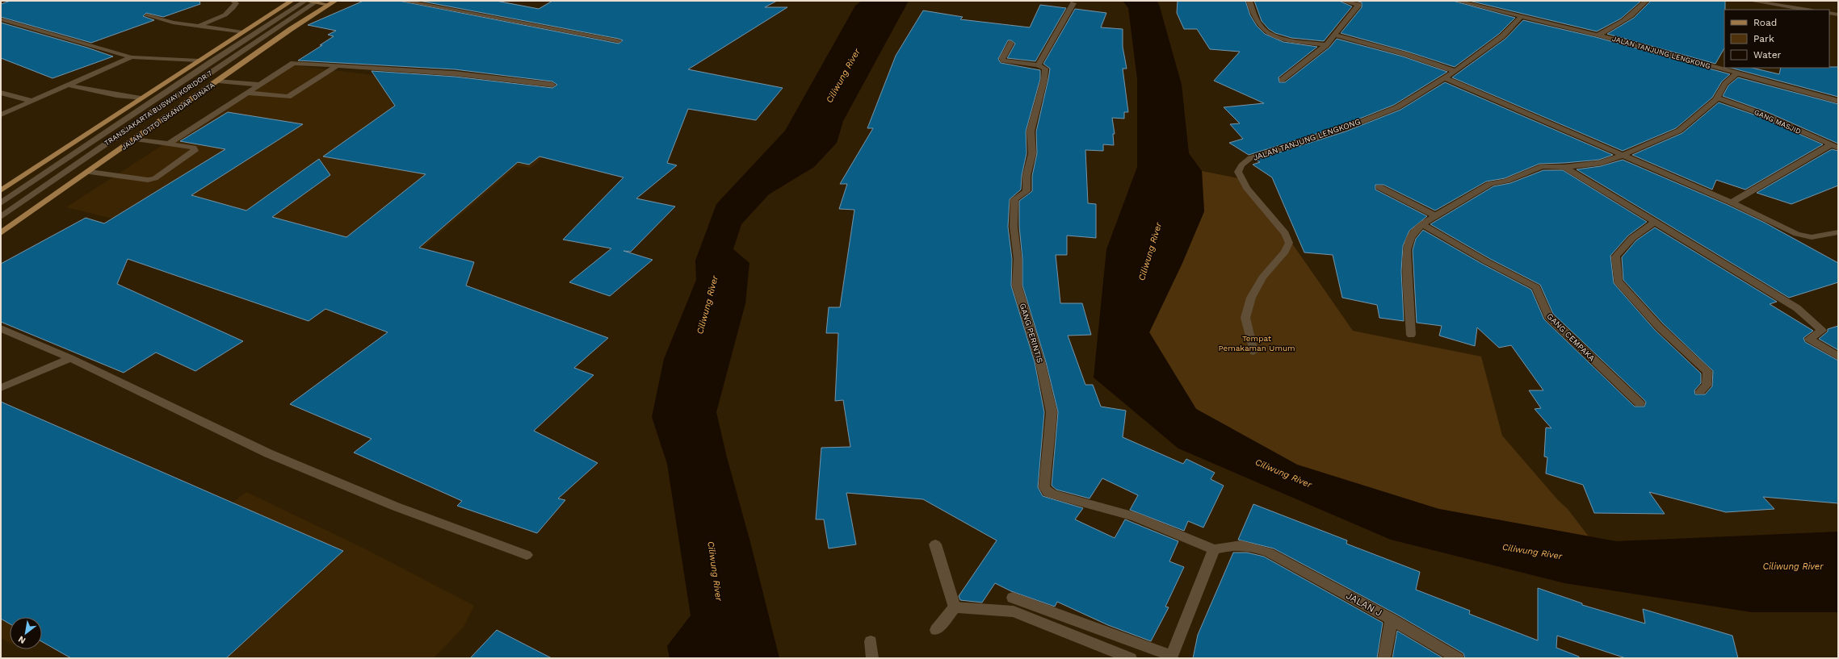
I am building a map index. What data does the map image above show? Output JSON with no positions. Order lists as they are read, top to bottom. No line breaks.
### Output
{"streets":{"main road":["JALAN OTTO ISKANDAR DINATA"],"street":["JALAN TANJUNG LENGKONG","TRANSJAKARTA BUSWAY KORIDOR 7","GANG MASJID","GANG PERINTIS","GANG CEMPAKA","JALAN J"]},"crossings":[["GANG PERINTIS","JALAN J"]],"water":["Ciliwung River"],"parks":["Tempat Pemakaman Umum"],"legend":["Road","Park","Water"],"north":"bottom left"}
